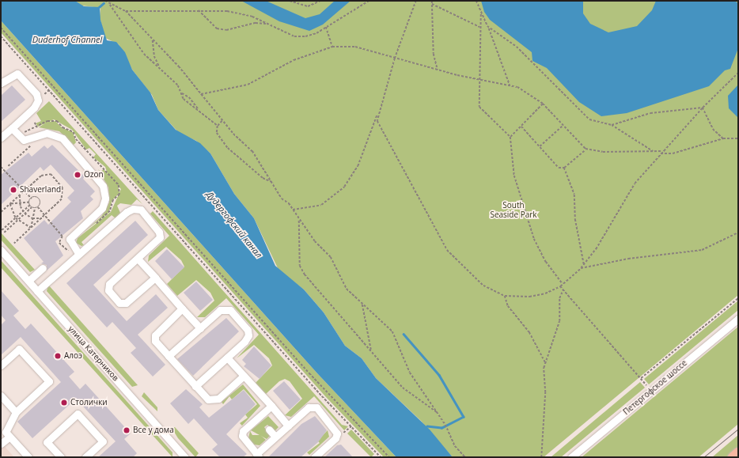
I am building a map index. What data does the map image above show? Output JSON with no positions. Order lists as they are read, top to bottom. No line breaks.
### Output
{"streets":{"street":["улица Катерников","Петергофское шоссе"]},"water":["Duderhof Channel","Дудергофский канал"],"parks":["South Seaside Park"],"places":["Ozon","Shaverland","Алоэ","Столички","Все у дома"]}
